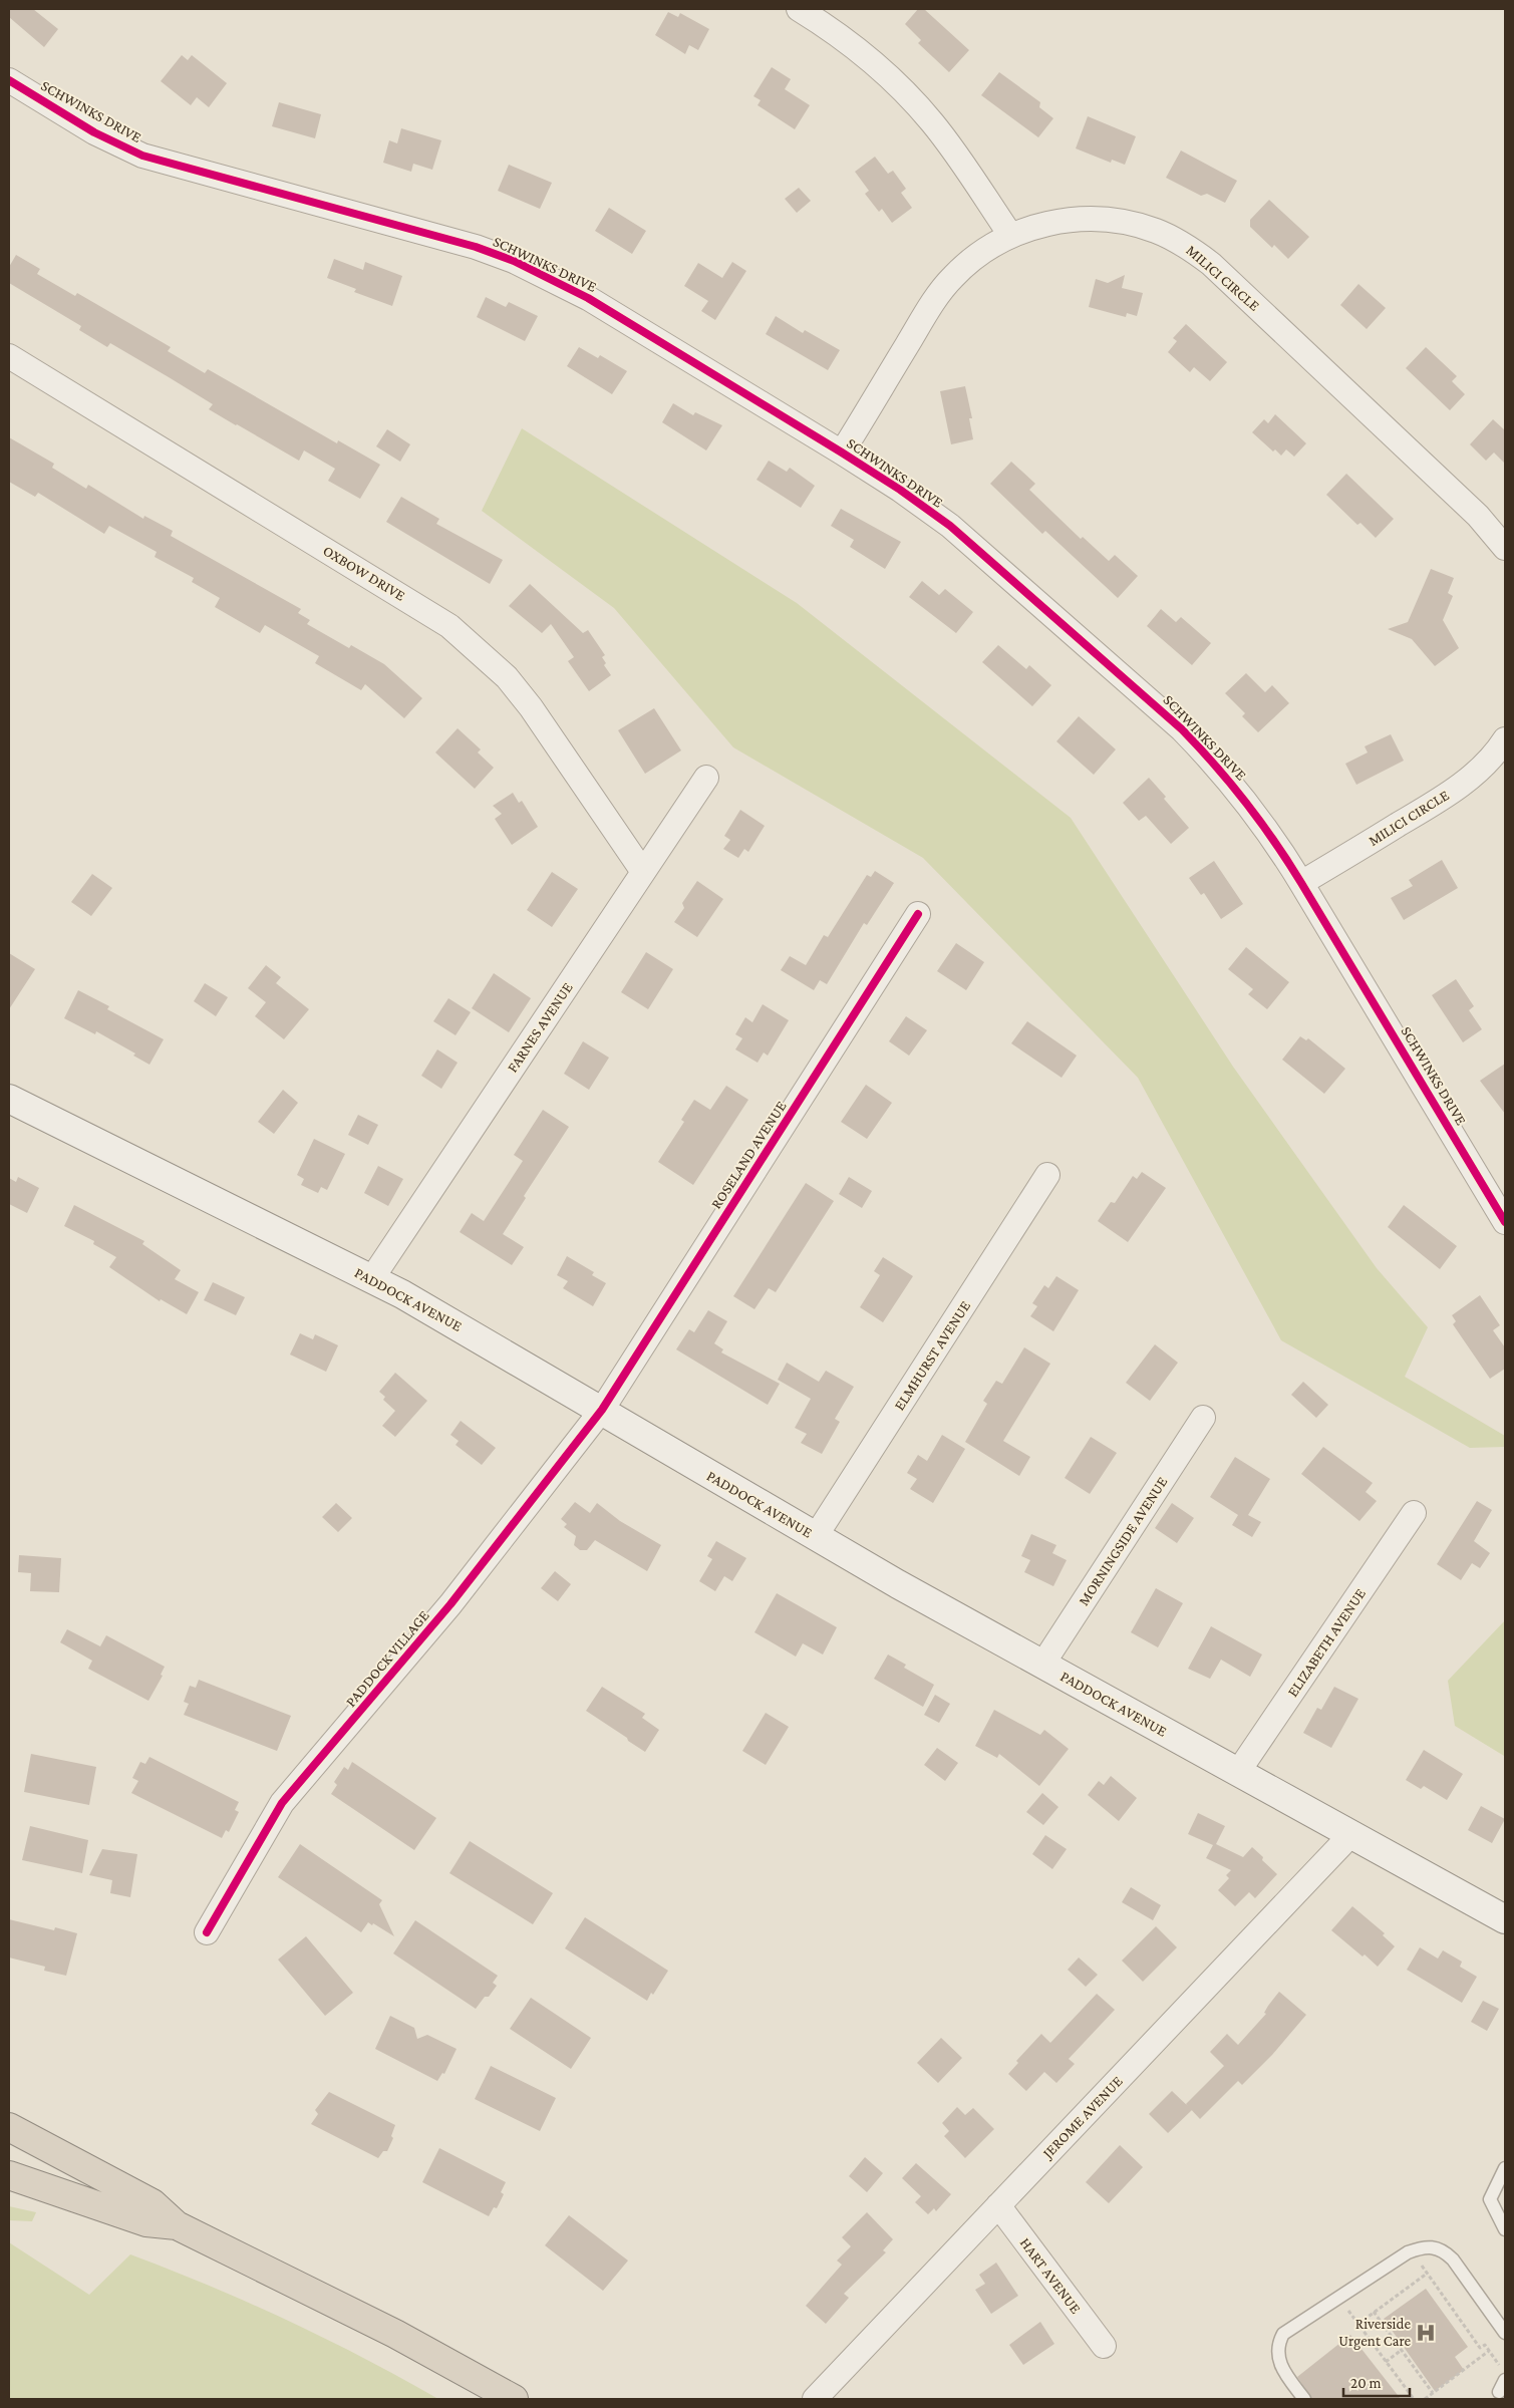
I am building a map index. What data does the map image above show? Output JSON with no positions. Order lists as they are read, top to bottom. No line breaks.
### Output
{"streets":{"main road":["PADDOCK AVENUE"],"street":["SCHWINKS DRIVE","MILICI CIRCLE","OXBOW DRIVE","FARNES AVENUE","ROSELAND AVENUE","ELMHURST AVENUE","MORNINGSIDE AVENUE","ELIZABETH AVENUE","PADDOCK VILLAGE","JEROME AVENUE","HART AVENUE"]},"crossings":[["SCHWINKS DRIVE","MILICI CIRCLE"],["OXBOW DRIVE","FARNES AVENUE"],["FARNES AVENUE","PADDOCK AVENUE"],["ROSELAND AVENUE","PADDOCK AVENUE"],["ROSELAND AVENUE","PADDOCK VILLAGE"],["PADDOCK AVENUE","ELMHURST AVENUE"],["PADDOCK AVENUE","MORNINGSIDE AVENUE"],["PADDOCK AVENUE","ELIZABETH AVENUE"],["PADDOCK AVENUE","PADDOCK VILLAGE"],["PADDOCK AVENUE","JEROME AVENUE"],["JEROME AVENUE","HART AVENUE"]],"places":{"hospital":["Riverside Urgent Care"]},"scale_bar":"20 m"}
